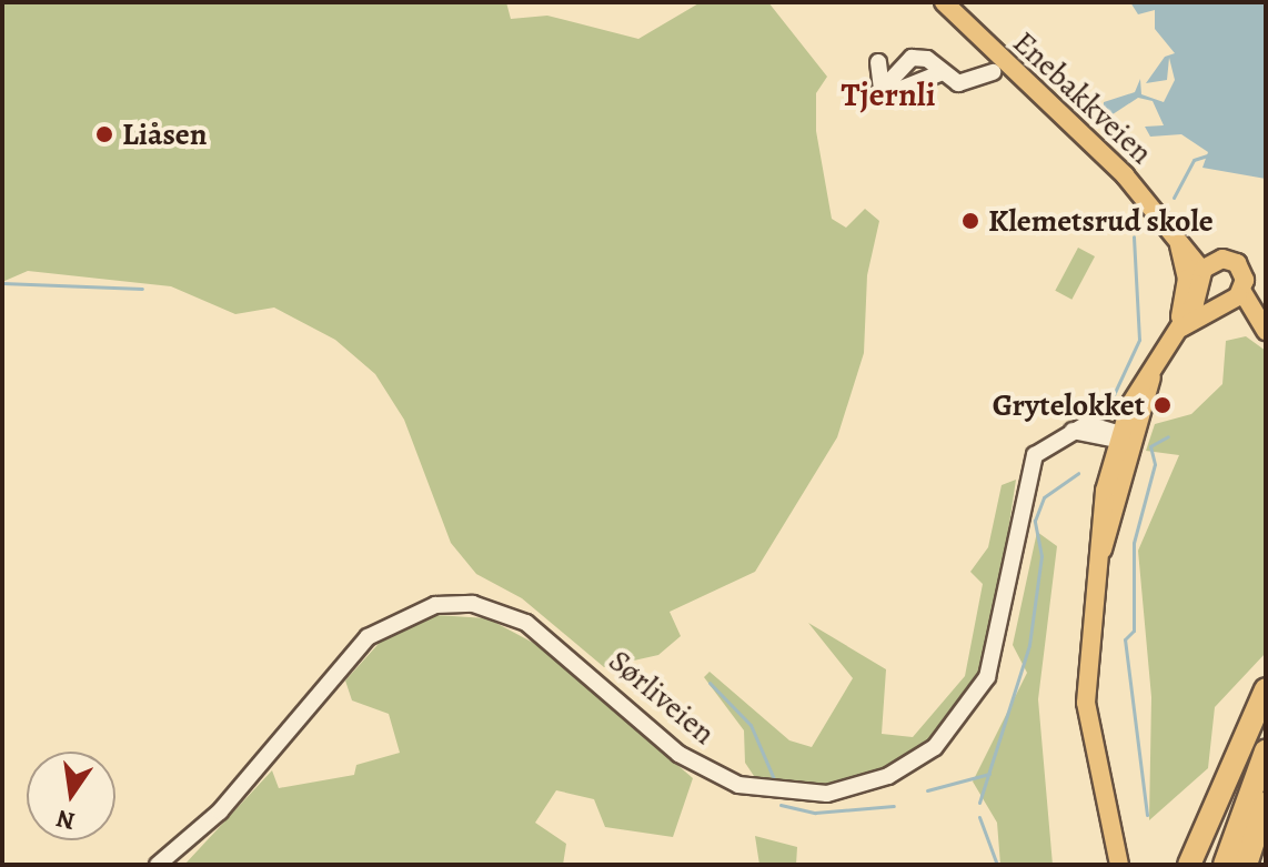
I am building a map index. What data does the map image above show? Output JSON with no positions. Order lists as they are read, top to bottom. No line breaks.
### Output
{"streets":{"main road":["Enebakkveien"],"street":["Sørliveien"]},"districts":["Tjernli"],"places":["Liåsen","Klemetsrud skole","Grytelokket"],"north":"bottom"}
